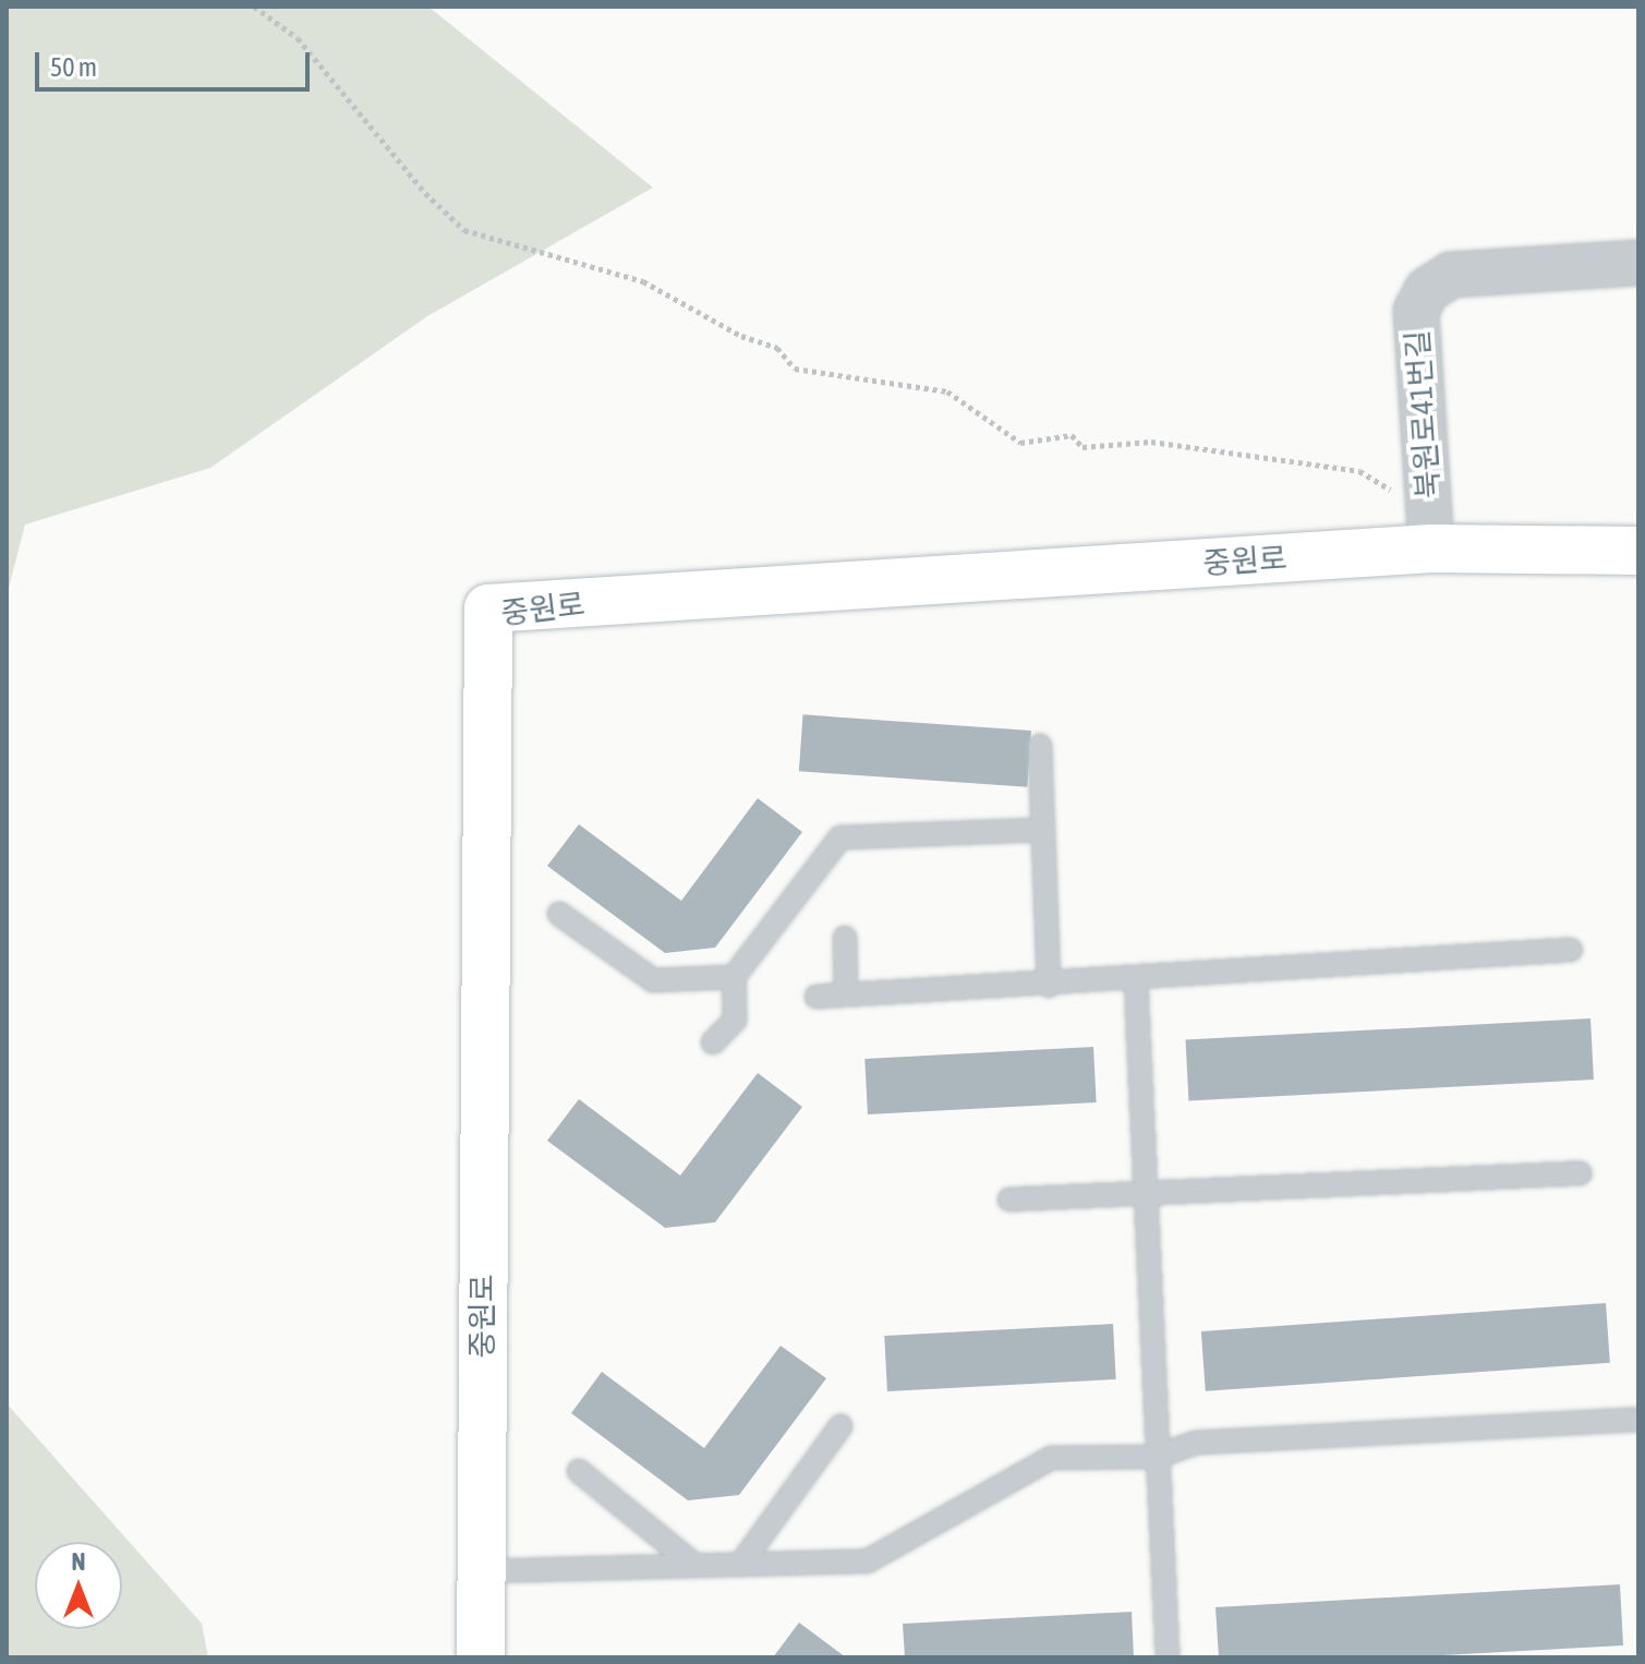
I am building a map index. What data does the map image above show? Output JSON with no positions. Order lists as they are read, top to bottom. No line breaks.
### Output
{"streets":{"street":["북원로41번길","중원로"]},"crossings":[["북원로41번길","중원로"]],"scale_bar":"50 m","north":"top"}
